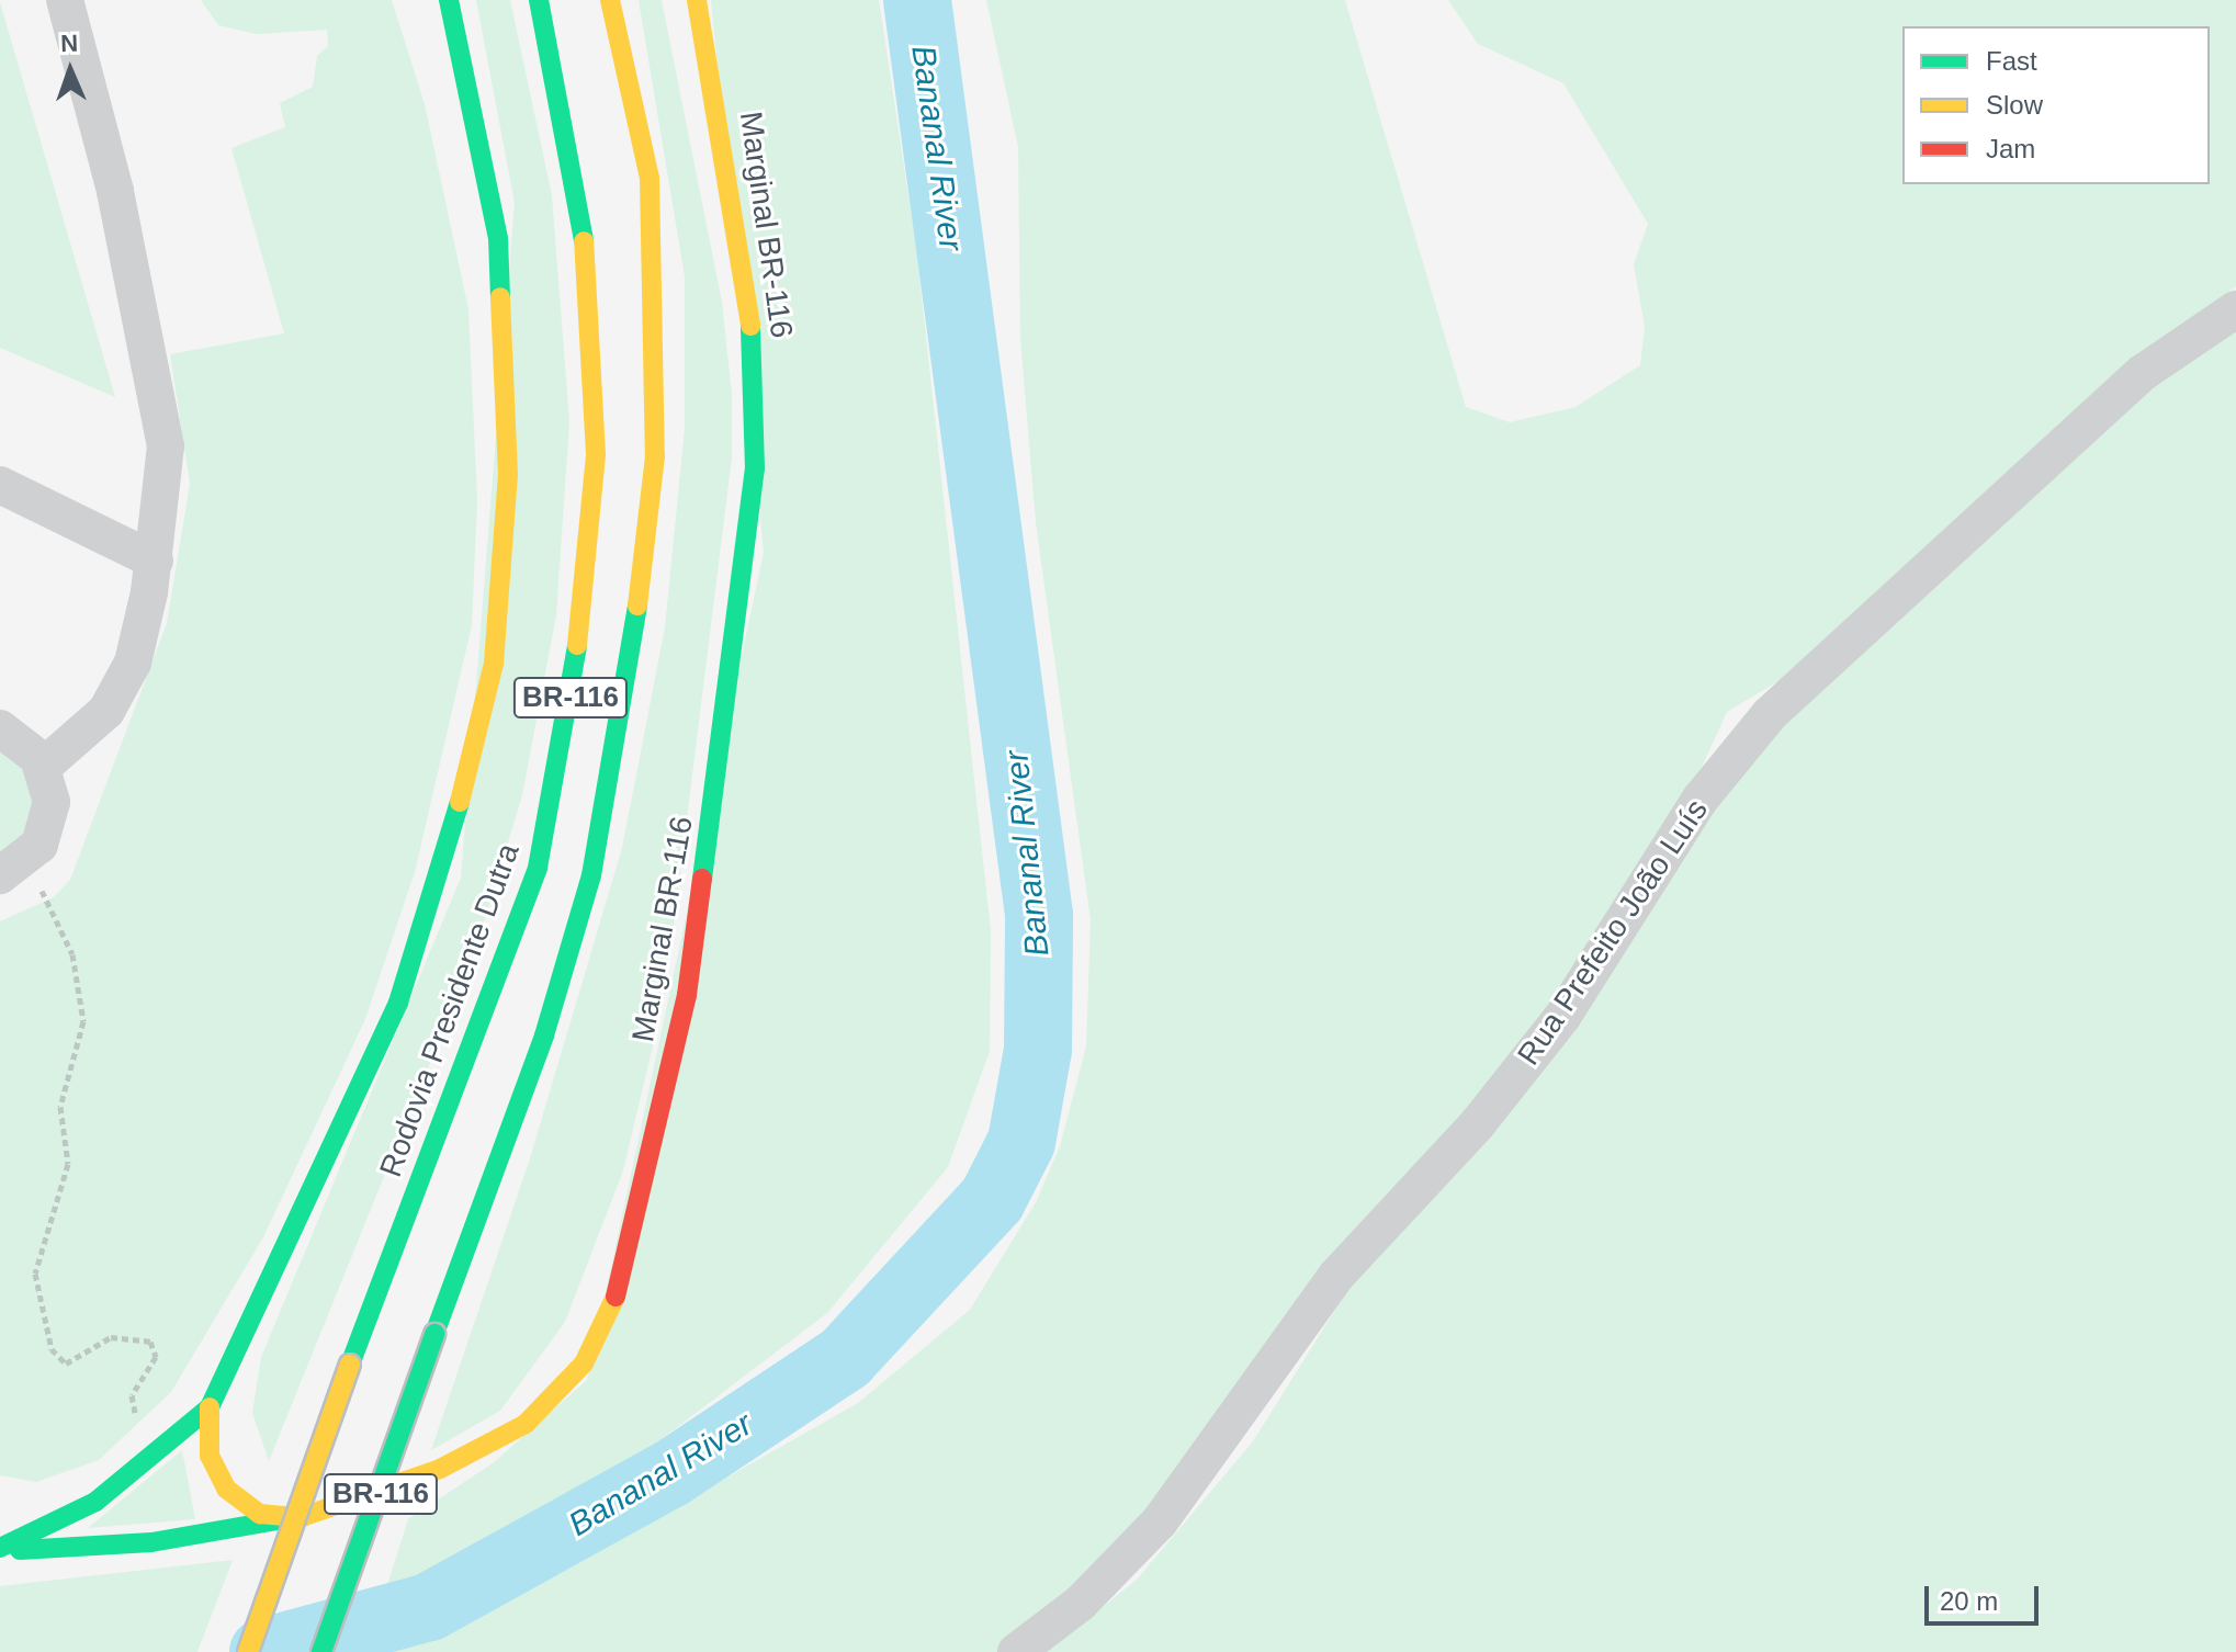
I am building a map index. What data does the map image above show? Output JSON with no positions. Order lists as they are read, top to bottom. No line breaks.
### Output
{"streets":{"main road":["Marginal BR-116","BR-116","Rodovia Presidente Dutra"],"street":["Rua Prefeito João Luís"]},"water":["Bananal River"],"legend":["Fast","Slow","Jam"],"scale_bar":"20 m","north":"top"}
